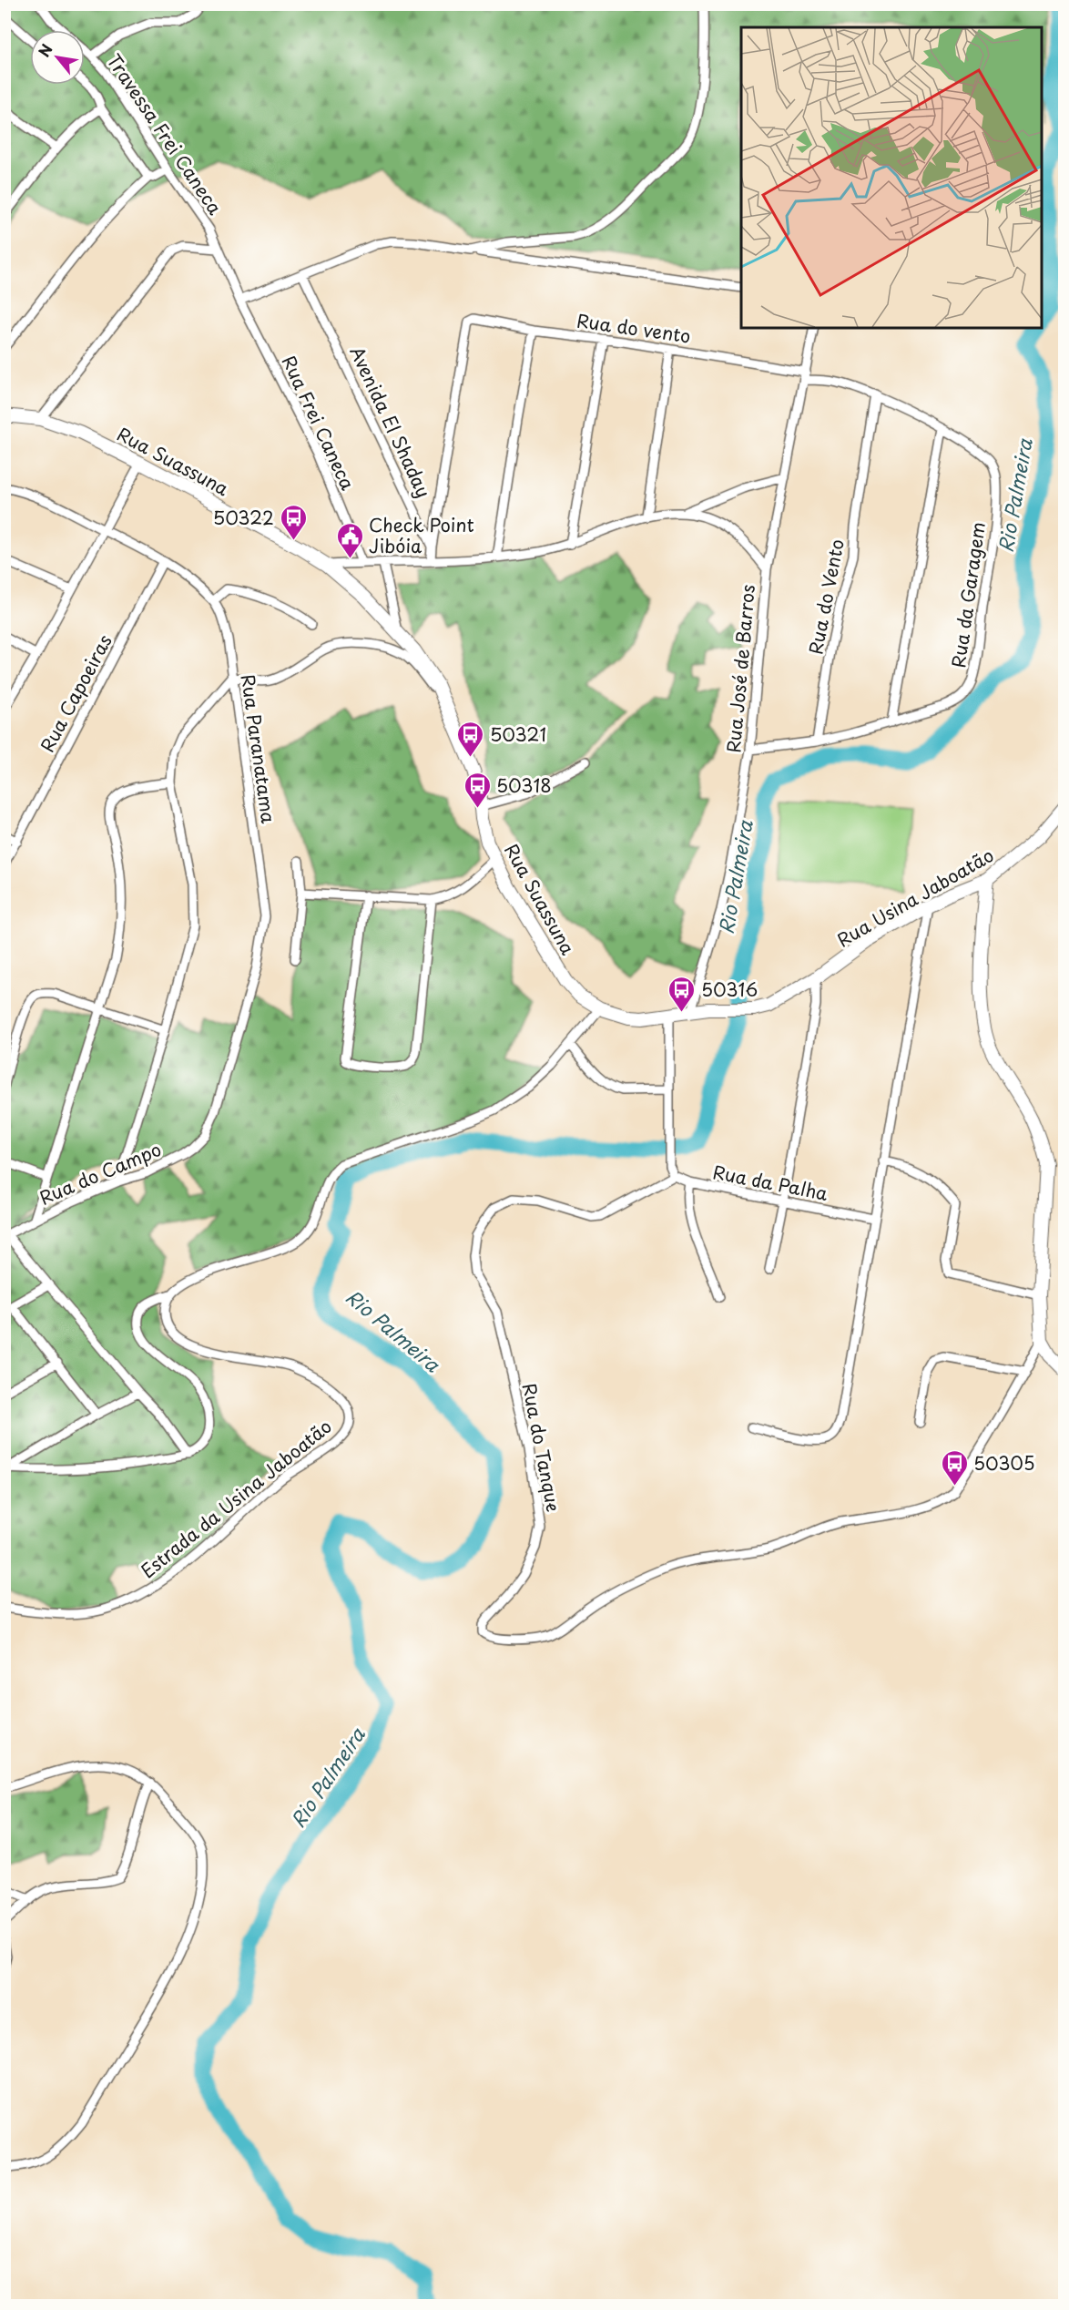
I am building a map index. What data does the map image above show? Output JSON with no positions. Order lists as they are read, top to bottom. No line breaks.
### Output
{"streets":{"street":["Travessa Frei Caneca","Rua do vento","Avenida El Shaday","Rua Frei Caneca","Rua Suassuna","Rua da Garagem","Rua do Vento","Rua José de Barros","Rua Capoeiras","Rua Paranatama","Rua Usina Jaboatão","Rua do Campo","Rua da Palha","Rua do Tanque","Estrada da Usina Jaboatão"]},"crossings":[["Travessa Frei Caneca","Rua Frei Caneca"],["Rua do vento","Avenida El Shaday"],["Rua do vento","Rua do Vento"],["Rua do vento","Rua José de Barros"],["Rua Suassuna","Rua José de Barros"],["Rua Suassuna","Rua Usina Jaboatão"],["Rua da Garagem","Rua do Vento"],["Rua da Garagem","Rua José de Barros"],["Rua Capoeiras","Rua Paranatama"],["Rua Paranatama","Rua do Campo"],["Rua da Palha","Rua do Tanque"]],"water":["Rio Palmeira"],"places":{"bus stop":["50322","50321","50318","50316","50305"],"public building":["Check Point Jibóia"]},"north":"top left"}
